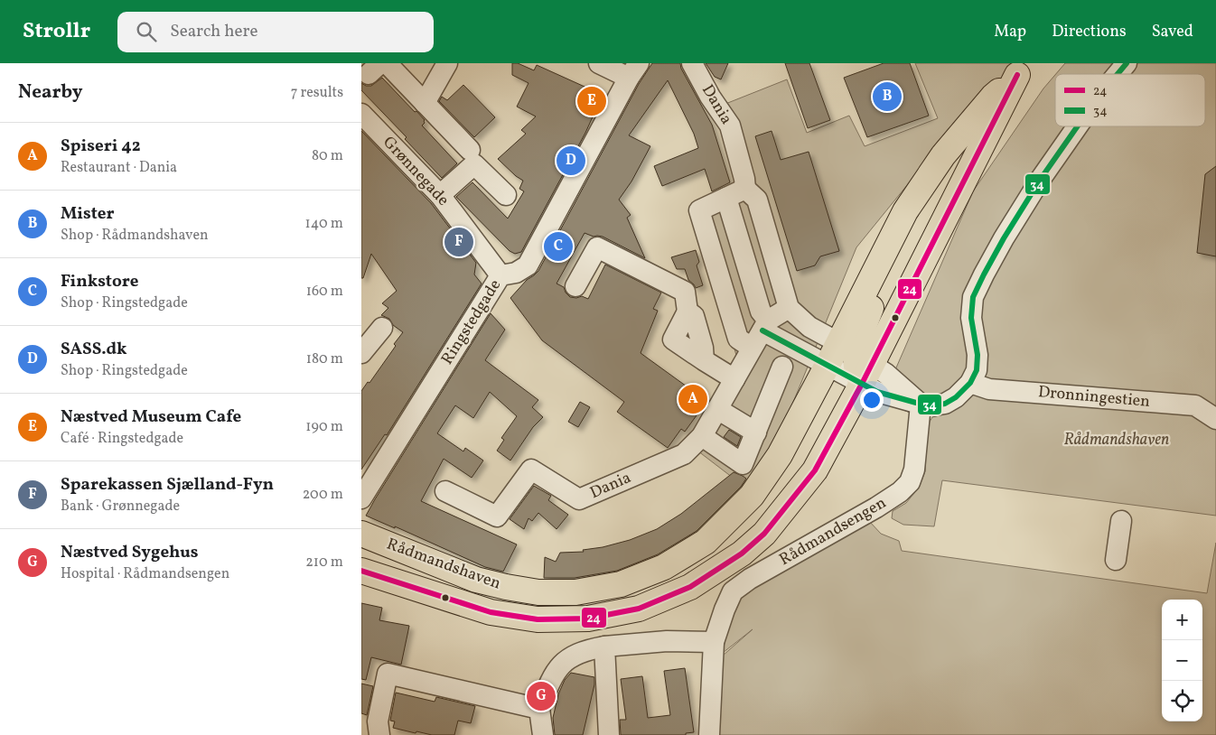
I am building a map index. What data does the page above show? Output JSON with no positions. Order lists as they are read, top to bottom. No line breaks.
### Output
{"streets":{"main road":["Rådmandshaven"],"street":["Dania","Grønnegade","Ringstedgade","Dronningestien","Rådmandsengen"]},"crossings":[["Grønnegade","Ringstedgade"]],"parks":["Rådmandshaven"],"lines":["transit line 34","transit line 24"],"legend":["24","34"],"page":{"header":"Strollr","search":"Search here","nav":["Map","Directions","Saved"],"heading":["Nearby","7 results"],"pins":["B","E","D","F","C","A","G"],"list":[{"mark":"A","name":"Spiseri 42","note":"Restaurant · Dania","value":"80 m"},{"mark":"B","name":"Mister","note":"Shop · Rådmandshaven","value":"140 m"},{"mark":"C","name":"Finkstore","note":"Shop · Ringstedgade","value":"160 m"},{"mark":"D","name":"SASS.dk","note":"Shop · Ringstedgade","value":"180 m"},{"mark":"E","name":"Næstved Museum Cafe","note":"Café · Ringstedgade","value":"190 m"},{"mark":"F","name":"Sparekassen Sjælland-Fyn","note":"Bank · Grønnegade","value":"200 m"},{"mark":"G","name":"Næstved Sygehus","note":"Hospital · Rådmandsengen","value":"210 m"}],"map_buttons":["+","−"]}}
